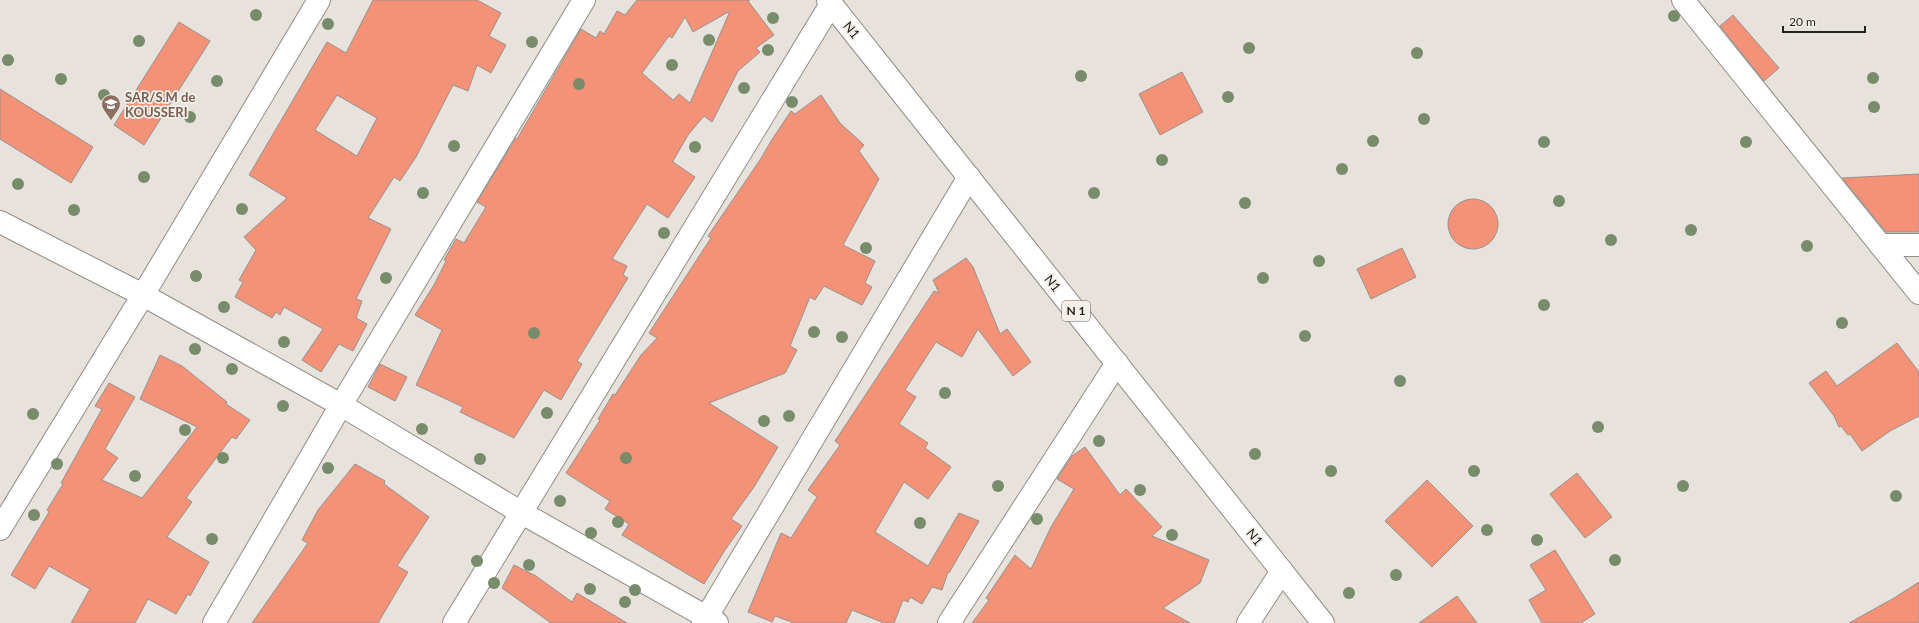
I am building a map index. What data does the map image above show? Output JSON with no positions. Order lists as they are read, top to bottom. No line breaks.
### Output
{"streets":{"main road":["N1","N 1"]},"places":{"school or university":["SAR/S.M de KOUSSERI"]},"scale_bar":"20 m"}
